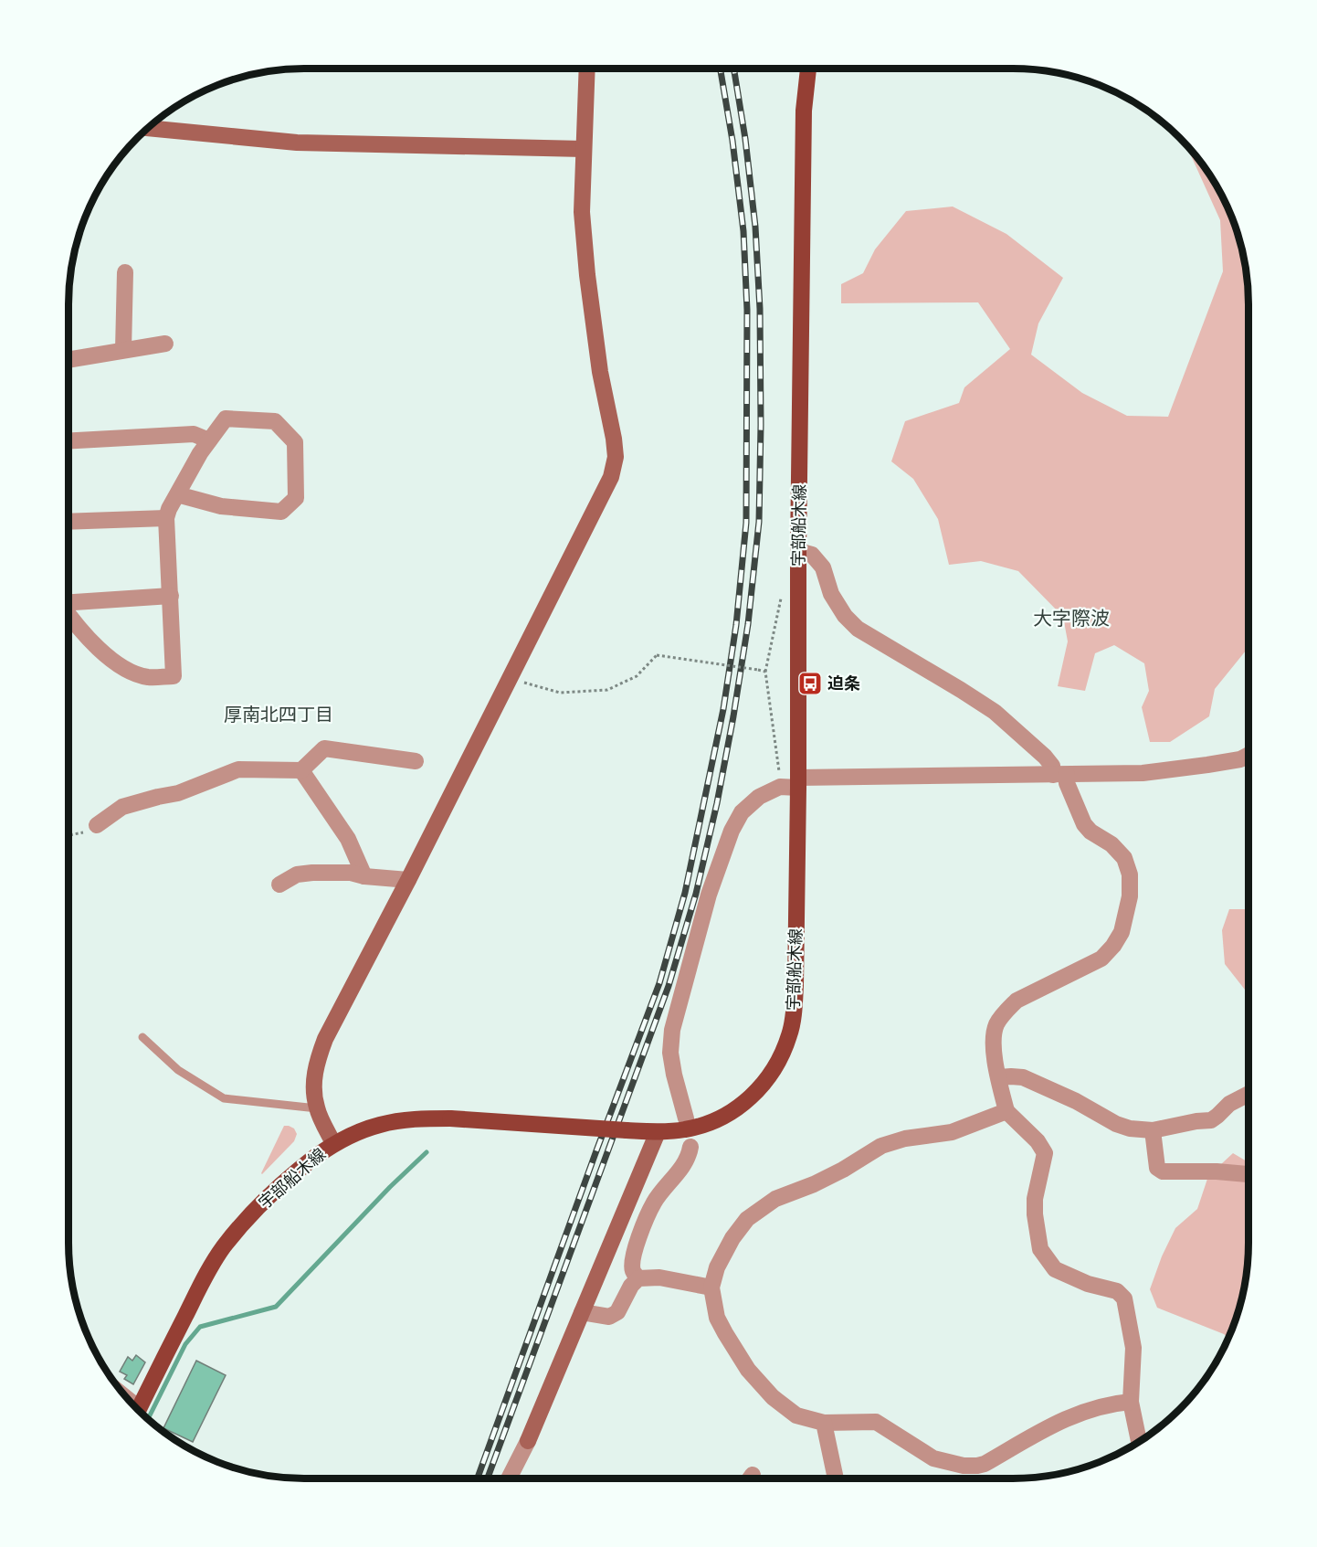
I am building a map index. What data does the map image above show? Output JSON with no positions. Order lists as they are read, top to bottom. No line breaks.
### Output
{"streets":{"main road":["宇部船木線"]},"districts":["大字際波","厚南北四丁目"],"places":{"bus stop":["迫条"]}}
